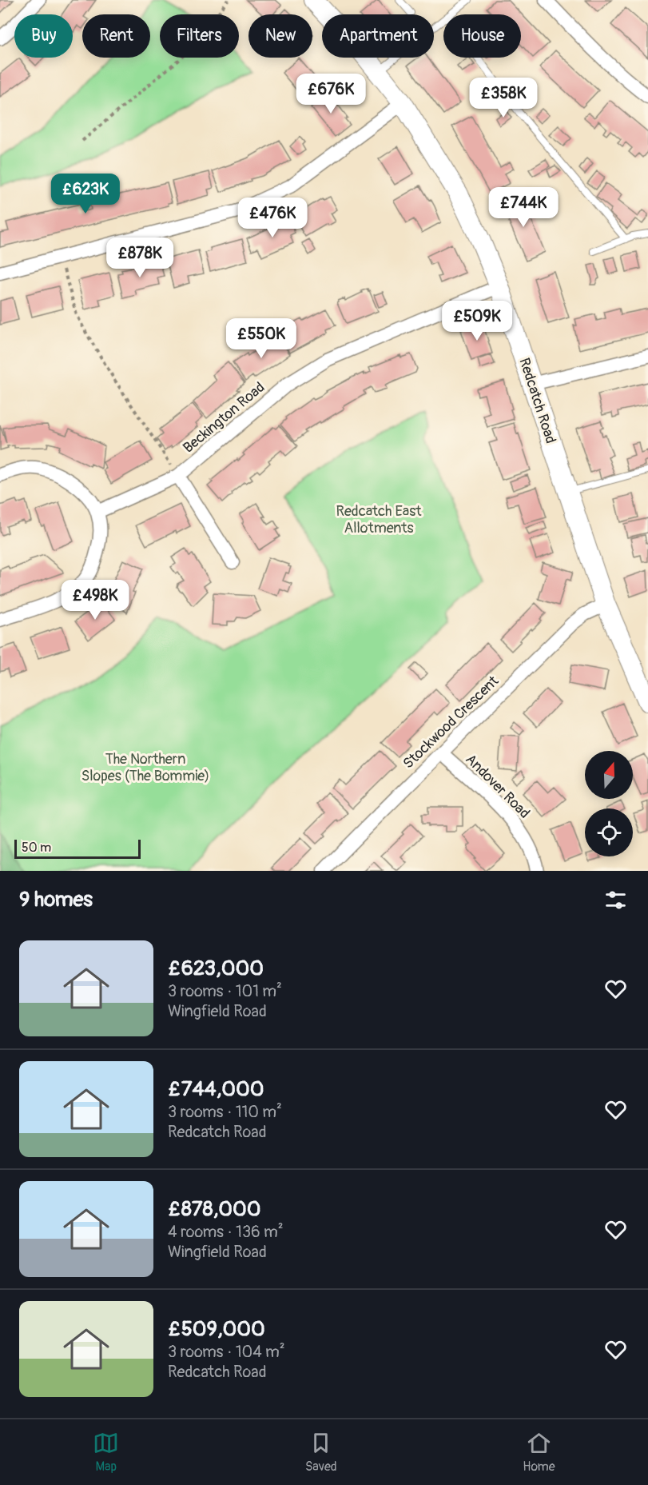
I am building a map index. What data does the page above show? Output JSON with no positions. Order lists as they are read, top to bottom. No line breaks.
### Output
{"streets":{"main road":["Redcatch Road"],"street":["Beckington Road","Stockwood Crescent","Andover Road"]},"crossings":[["Redcatch Road","Beckington Road"],["Redcatch Road","Stockwood Crescent"],["Stockwood Crescent","Andover Road"]],"parks":["Redcatch East Allotments","The Northern Slopes (The Bommie)"],"scale_bar":"50 m","north":"top","page":{"chip":["Buy","Rent","Filters","New","Apartment","House"],"price":["£676K","£358K","£623K","£744K","£476K","£878K","£509K","£550K","£498K"],"scale":"50 m","heading":"9 homes","list":[{"name":"£623,000","note":"3 rooms · 101 m² · Wingfield Road"},{"name":"£744,000","note":"3 rooms · 110 m² · Redcatch Road"},{"name":"£878,000","note":"4 rooms · 136 m² · Wingfield Road"},{"name":"£509,000","note":"3 rooms · 104 m² · Redcatch Road"}],"tabs":["Map","Saved","Home"]}}
